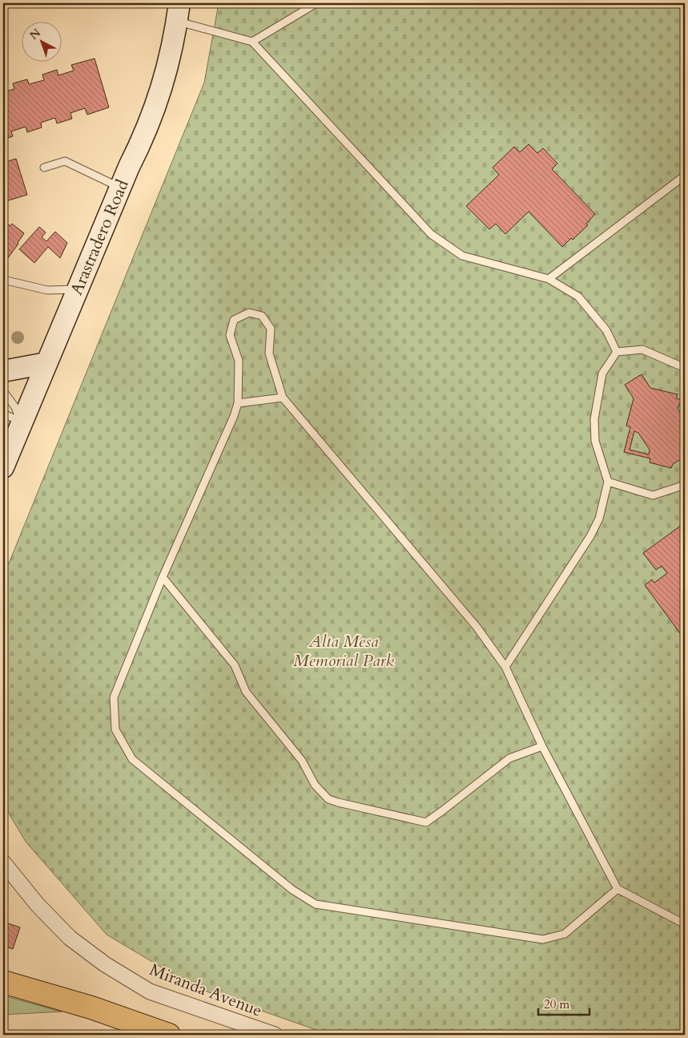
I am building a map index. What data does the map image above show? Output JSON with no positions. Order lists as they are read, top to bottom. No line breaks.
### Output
{"streets":{"main road":["Arastradero Road"],"street":["Miranda Avenue"]},"parks":["Alta Mesa Memorial Park"],"scale_bar":"20 m","north":"top left"}
